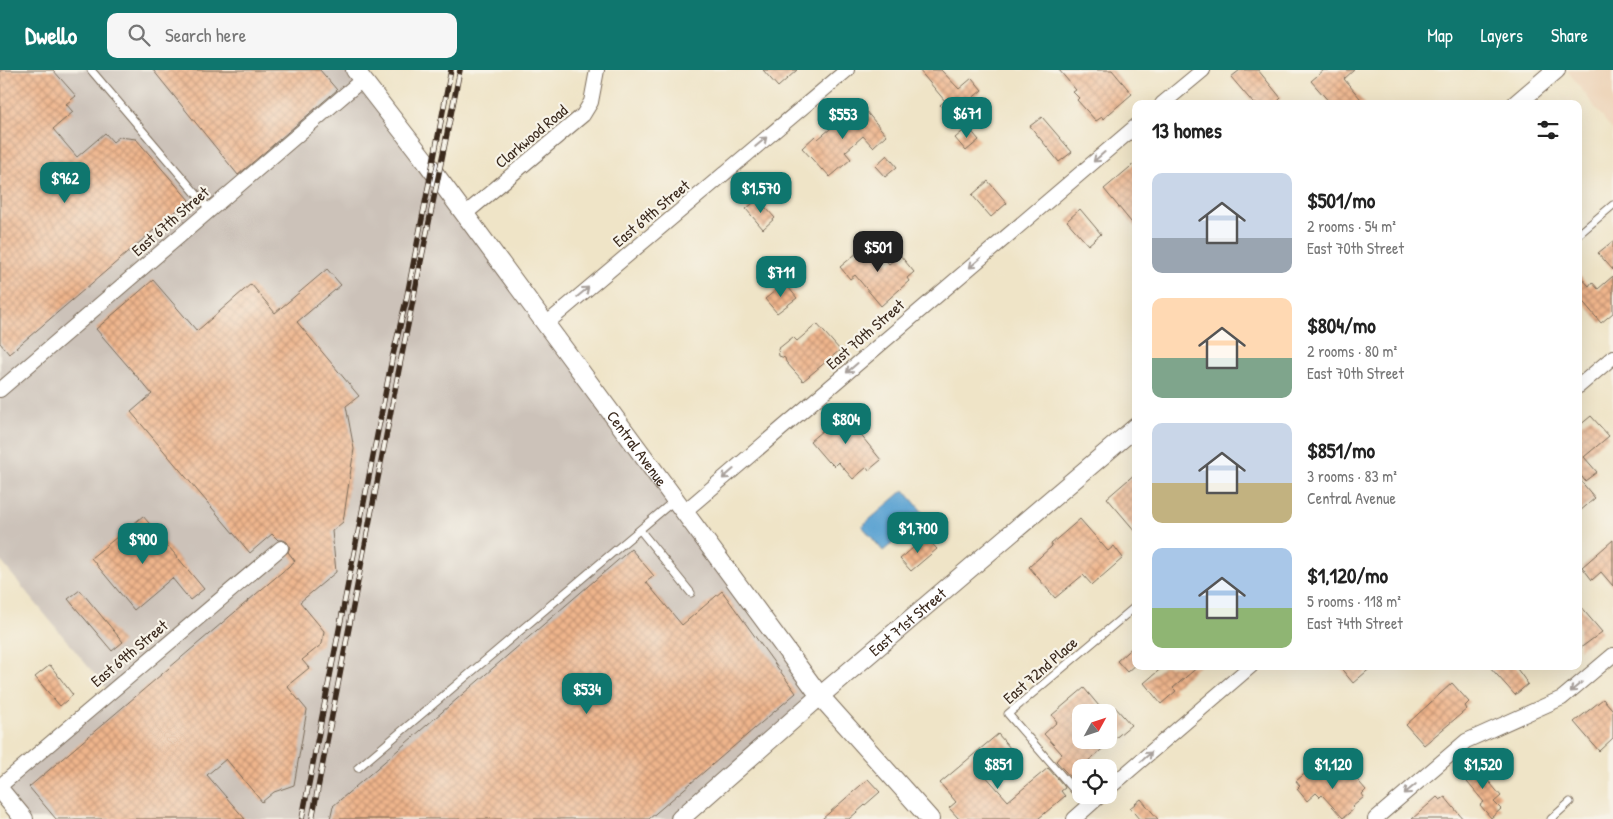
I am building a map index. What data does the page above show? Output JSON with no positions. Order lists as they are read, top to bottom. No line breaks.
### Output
{"streets":{"street":["Clarkwood Road","East 69th Street","East 67th Street","East 70th Street","Central Avenue","East 71st Street"],"lane":["East 72nd Place"]},"crossings":[["Clarkwood Road","Central Avenue"],["East 69th Street","Central Avenue"],["East 67th Street","Central Avenue"],["East 70th Street","Central Avenue"],["Central Avenue","East 71st Street"]],"one_way":["East 69th Street","East 70th Street"],"north":"top right","page":{"header":"Dwello","search":"Search here","nav":["Map","Layers","Share"],"price":["$671","$553","$962","$1,570","$501","$711","$804","$1,700","$900","$534","$851","$1,120","$1,520"],"heading":"13 homes","list":[{"name":"$501/mo","note":"2 rooms · 54 m² · East 70th Street"},{"name":"$804/mo","note":"2 rooms · 80 m² · East 70th Street"},{"name":"$851/mo","note":"3 rooms · 83 m² · Central Avenue"},{"name":"$1,120/mo","note":"5 rooms · 118 m² · East 74th Street"}]}}
